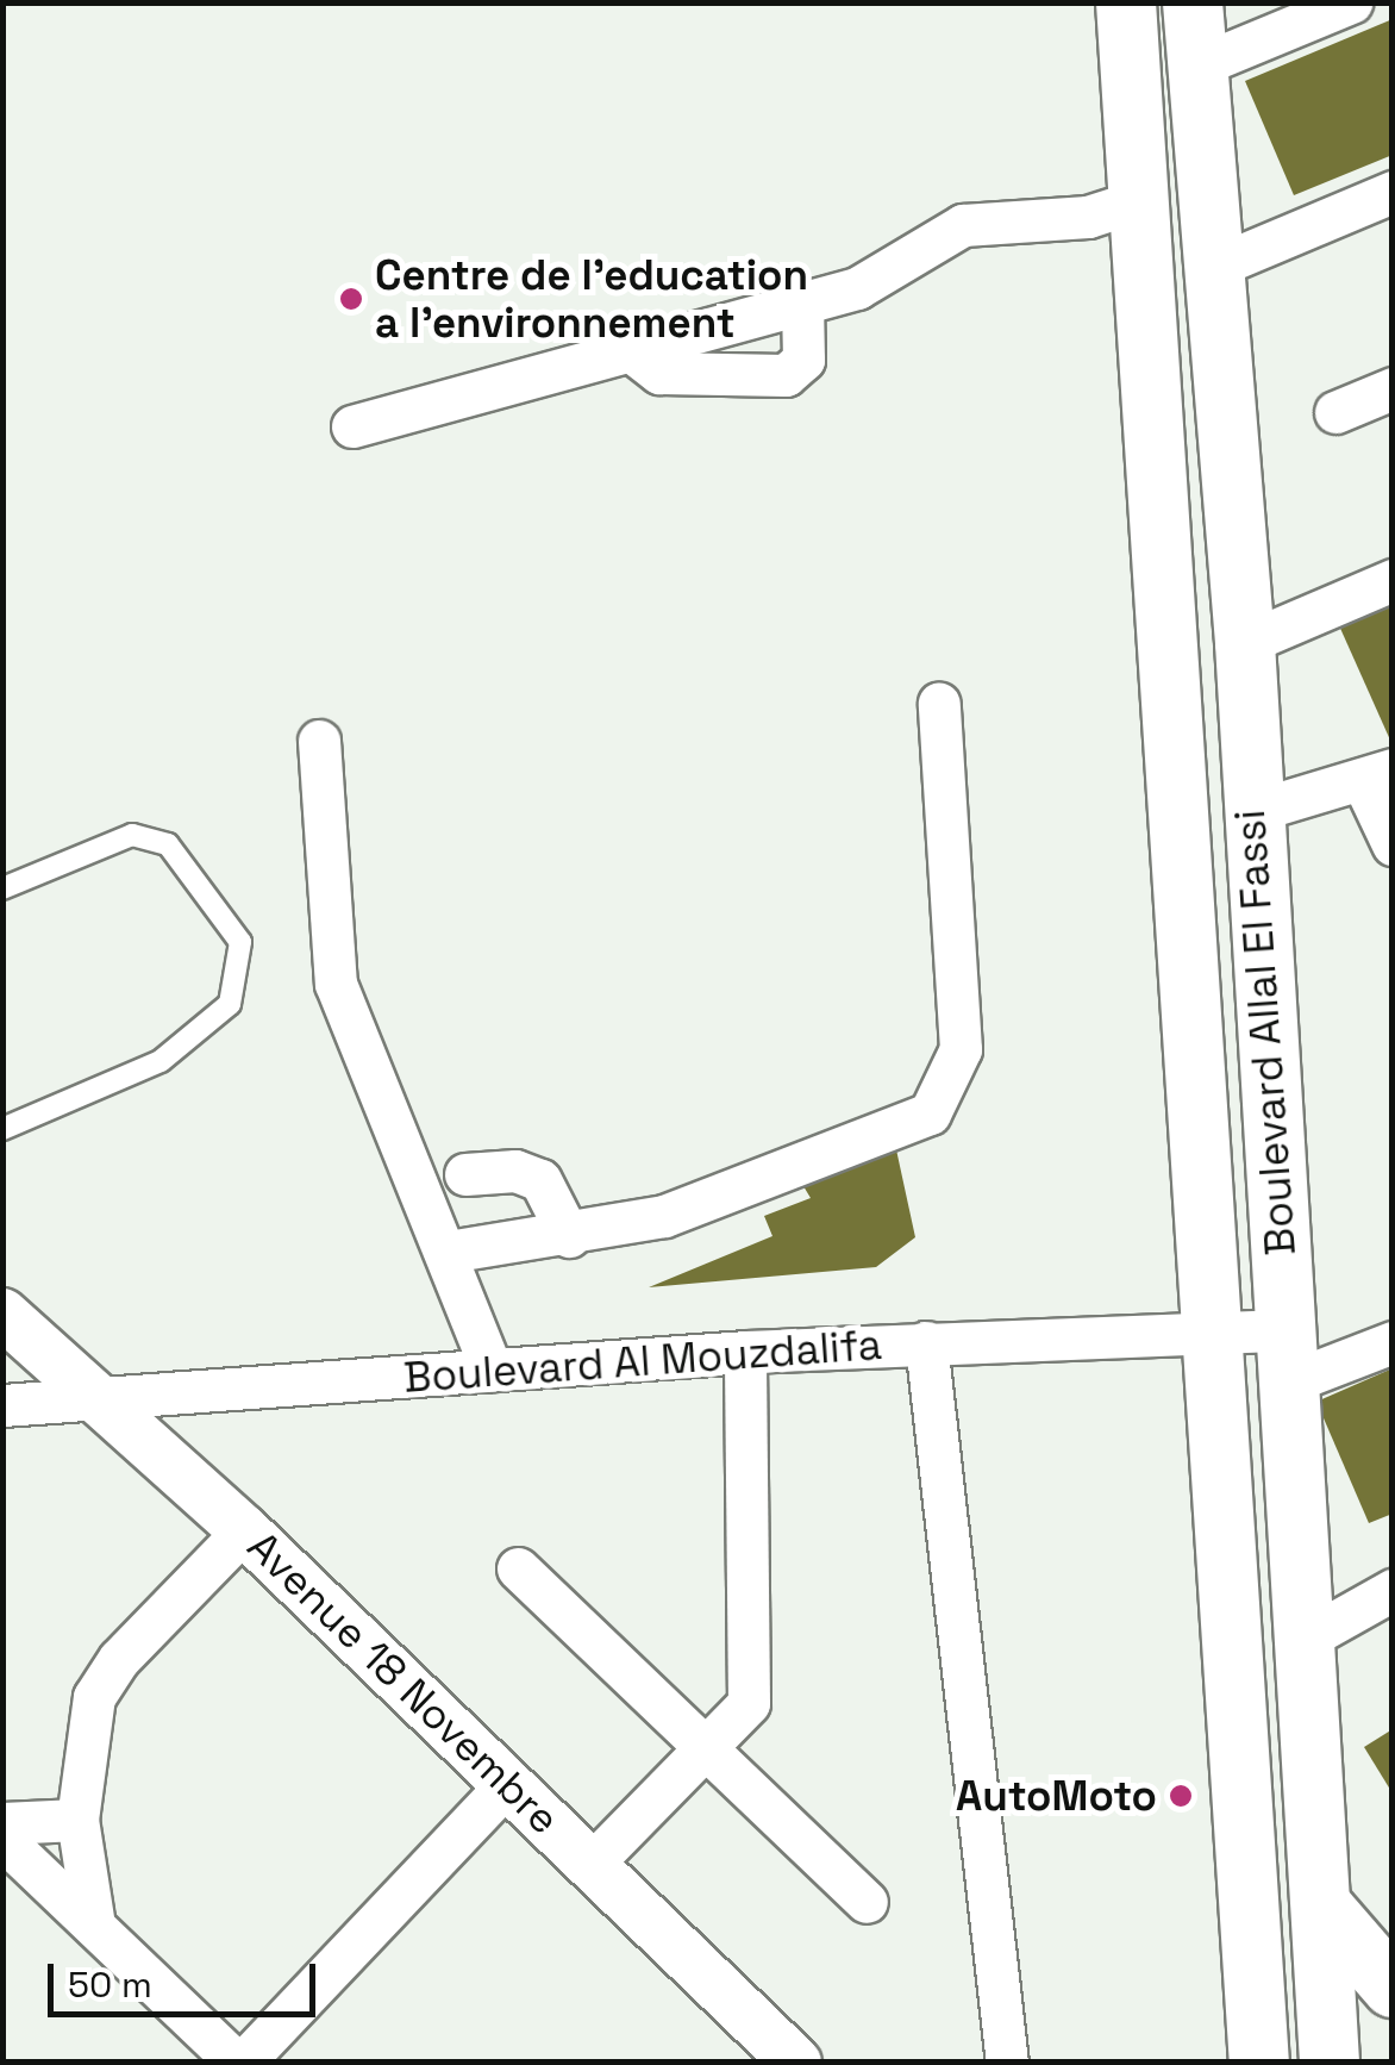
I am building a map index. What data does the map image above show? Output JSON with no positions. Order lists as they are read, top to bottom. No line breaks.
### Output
{"streets":{"main road":["Boulevard Allal El Fassi"],"street":["Boulevard Al Mouzdalifa","Avenue 18 Novembre"]},"crossings":[["Boulevard Allal El Fassi","Boulevard Al Mouzdalifa"],["Boulevard Al Mouzdalifa","Avenue 18 Novembre"]],"places":["Centre de l'education a l'environnement","AutoMoto"],"scale_bar":"50 m"}
